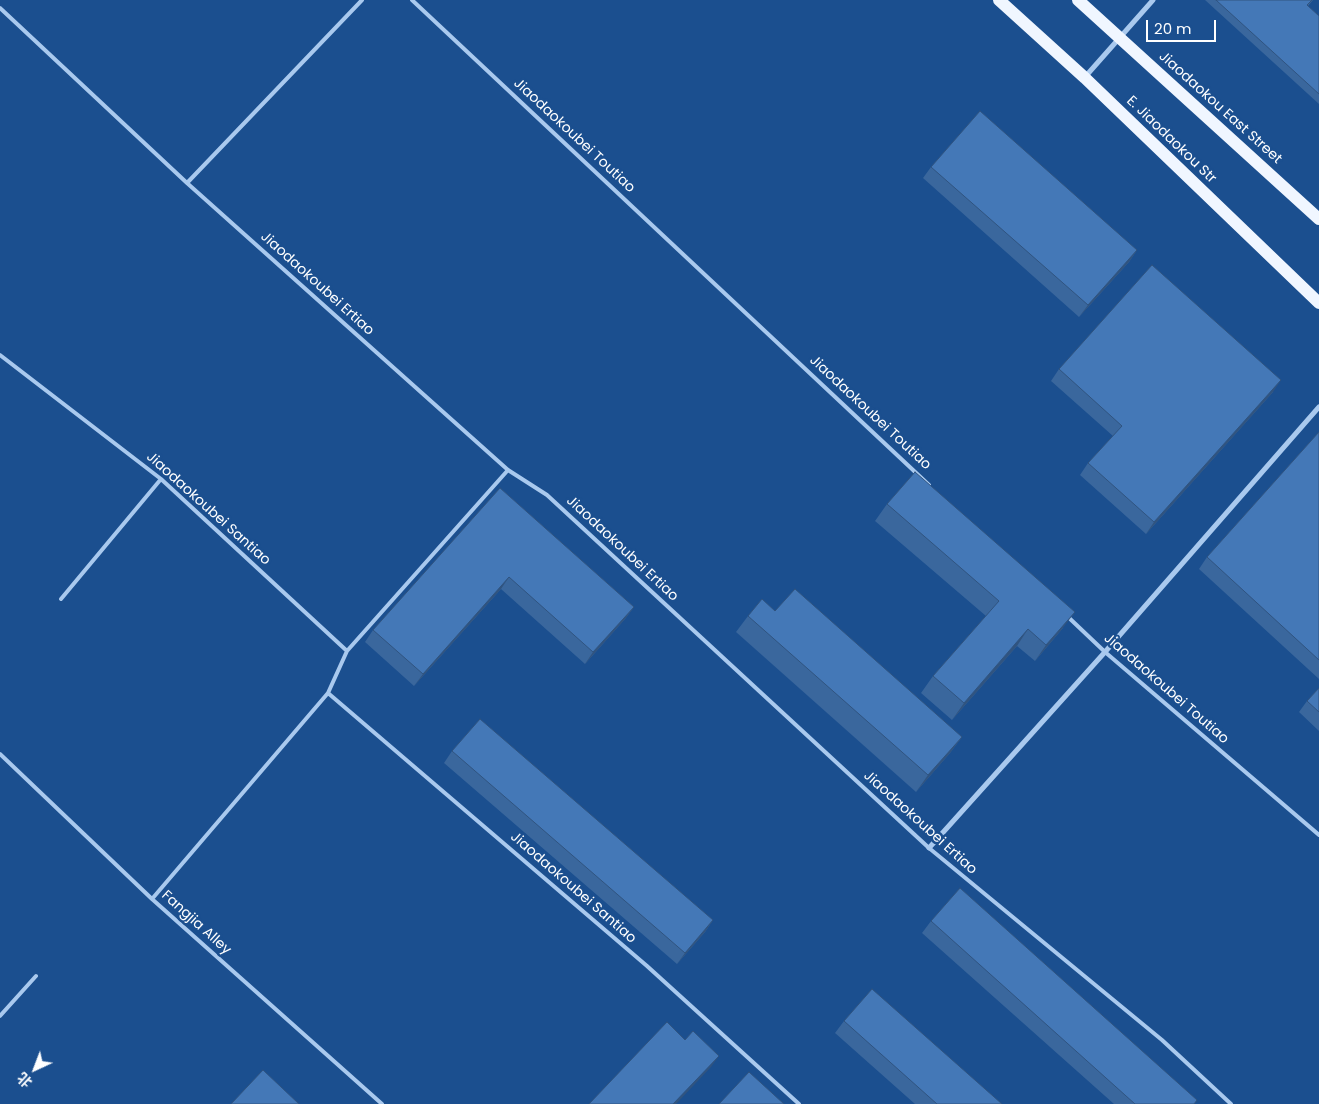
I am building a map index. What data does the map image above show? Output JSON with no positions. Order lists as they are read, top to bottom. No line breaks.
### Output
{"streets":{"main road":["Jiaodaokou East Street","E. Jiaodaokou Str"],"lane":["Jiaodaokoubei Toutiao","Jiaodaokoubei Ertiao","Jiaodaokoubei Santiao","Fangjia Alley"]},"scale_bar":"20 m","north":"bottom left"}
